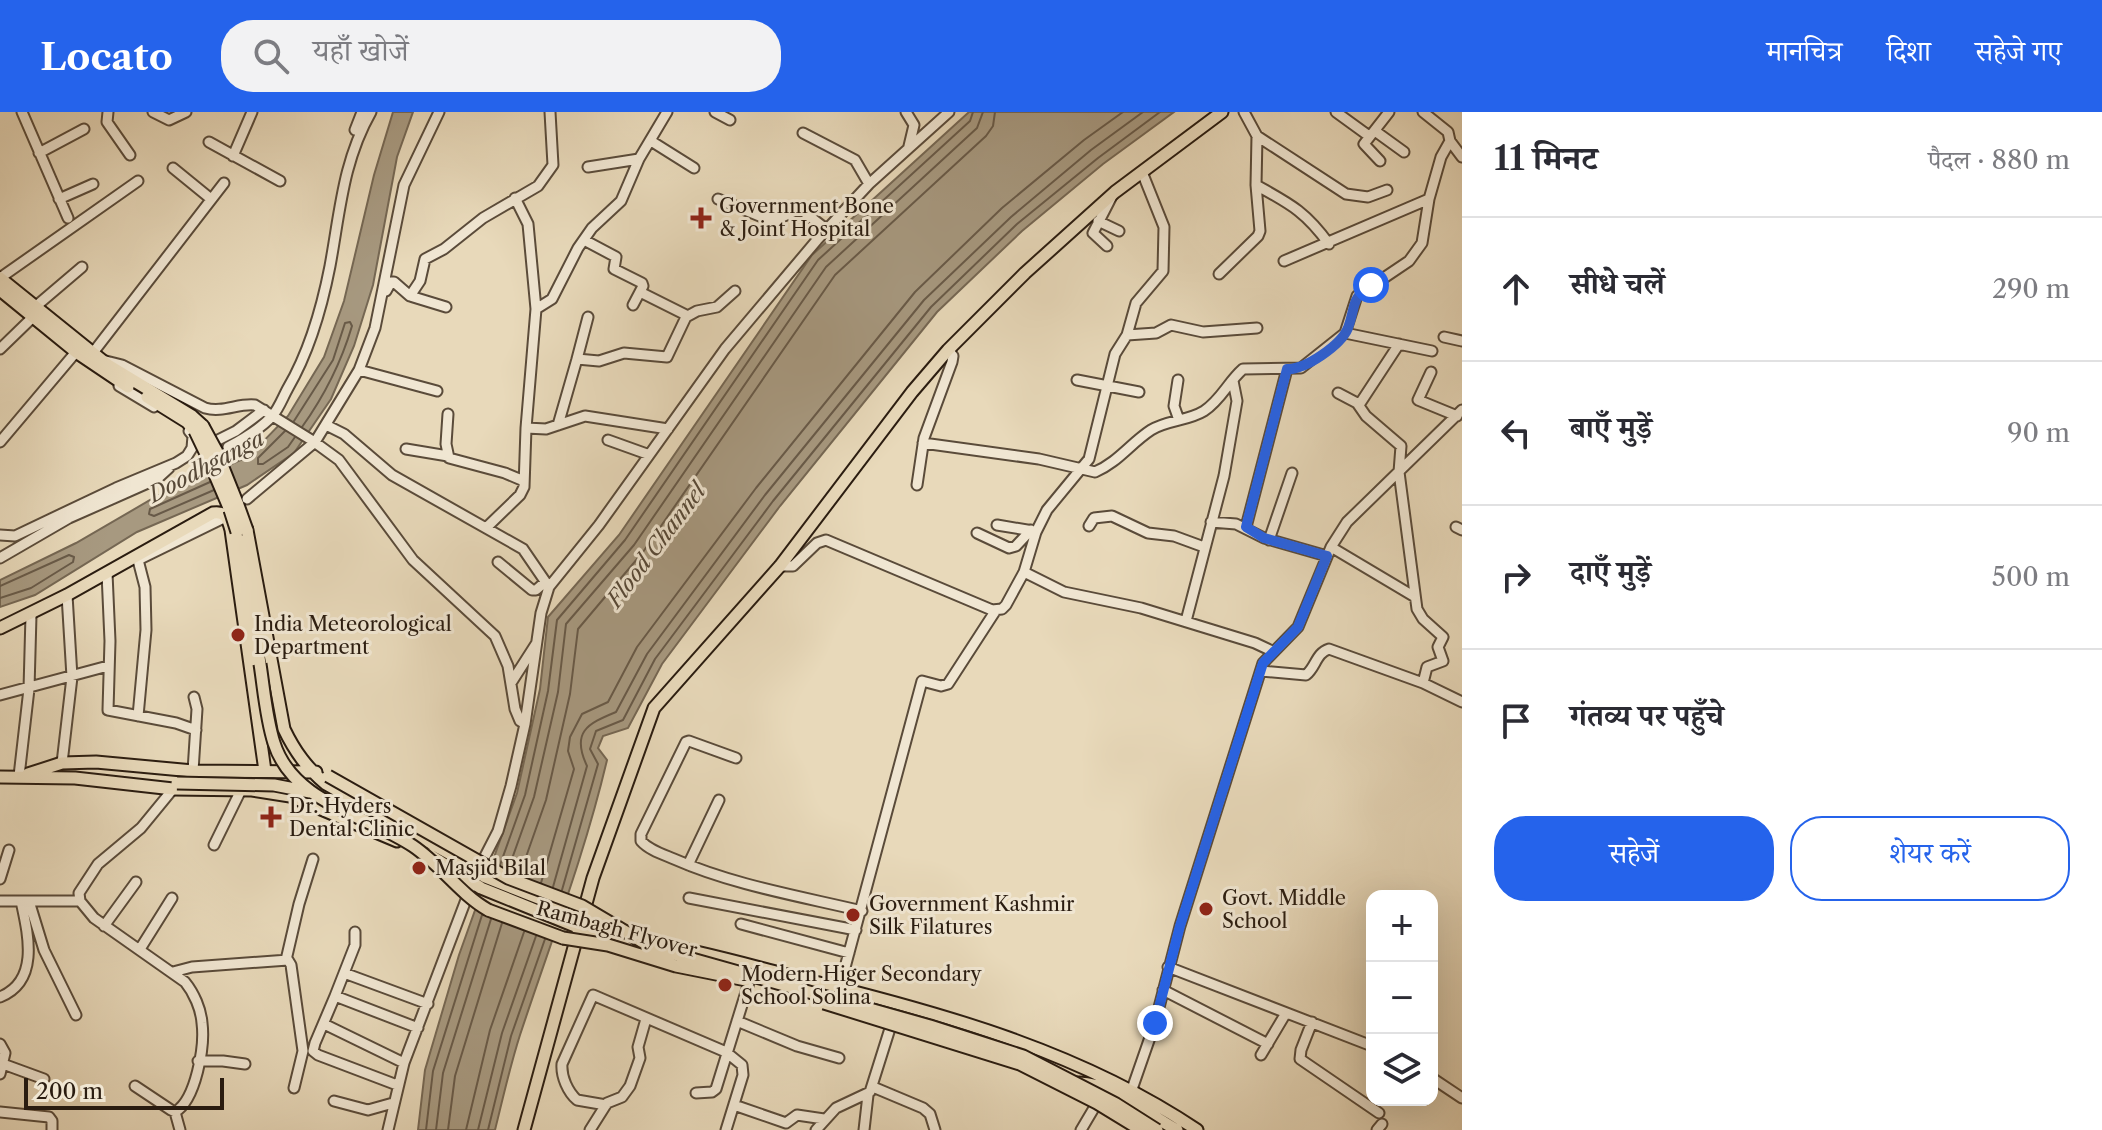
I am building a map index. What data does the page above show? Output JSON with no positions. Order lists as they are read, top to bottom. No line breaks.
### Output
{"streets":{"main road":["Rambagh Flyover"]},"water":["Doodhganga","Flood Channel"],"places":{"health":["Government Bone & Joint Hospital","Dr. Hyders Dental Clinic"],"other":["India Meteorological Department","Masjid Bilal","Govt. Middle School","Government Kashmir Silk Filatures","Modern Higer Secondary School Solina"]},"scale_bar":"200 m","page":{"header":"Locato","search":"यहाँ खोजें","nav":["मानचित्र","दिशा","सहेजे गए"],"heading":["11 मिनट","पैदल · 880 m"],"list":[["सीधे चलें","290 m"],["बाएँ मुड़ें","90 m"],["दाएँ मुड़ें","500 m"],"गंतव्य पर पहुँचे"],"buttons":["सहेजें","शेयर करें"],"map_buttons":["+","−"],"scale":"200 m"}}
